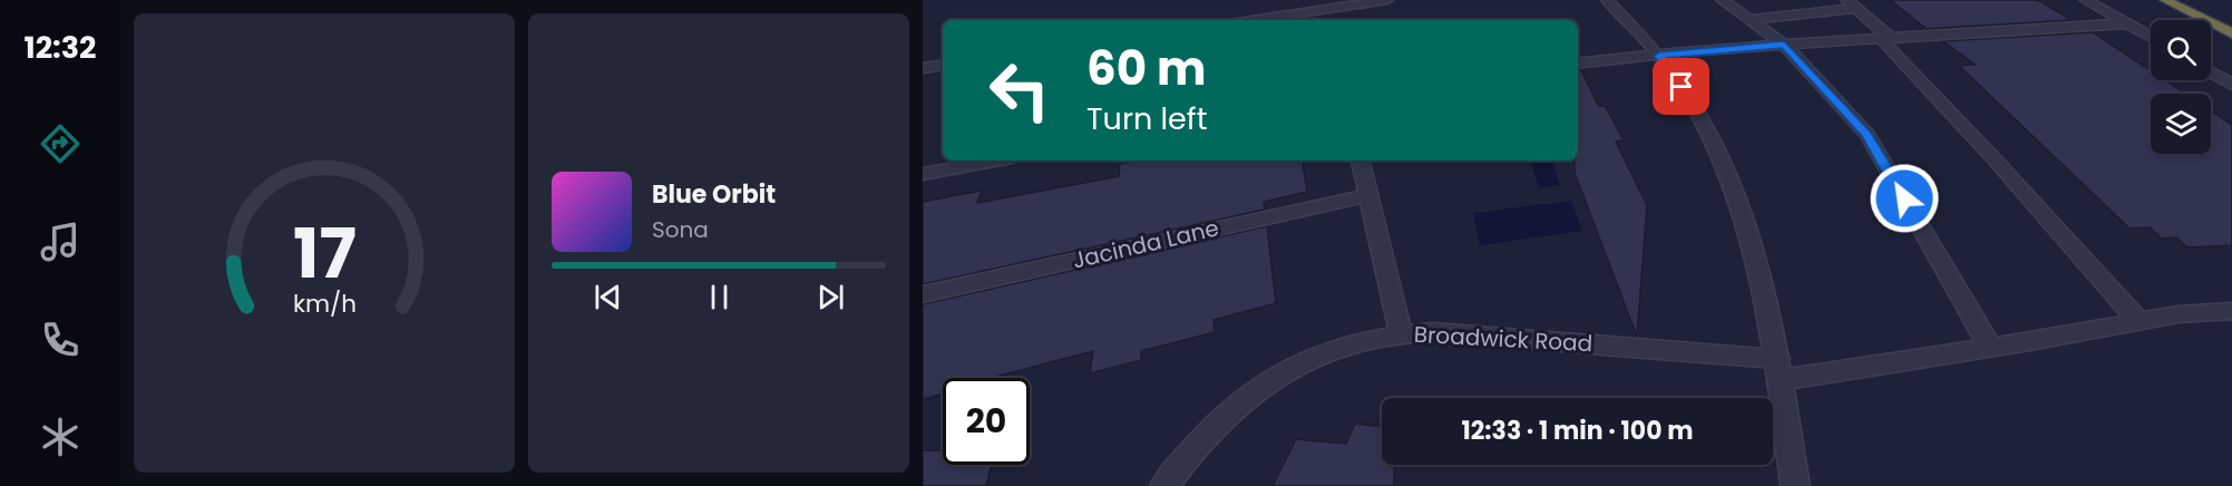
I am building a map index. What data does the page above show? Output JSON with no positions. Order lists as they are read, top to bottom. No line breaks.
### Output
{"streets":{"street":["Jacinda Lane","Broadwick Road"]},"page":{"tabs":"12:32","turn":["60 m","Turn left"],"song":["Blue Orbit","Sona"],"limit":"20","trip":"12:33 · 1 min · 100 m","gauge":["17","km/h"]}}
